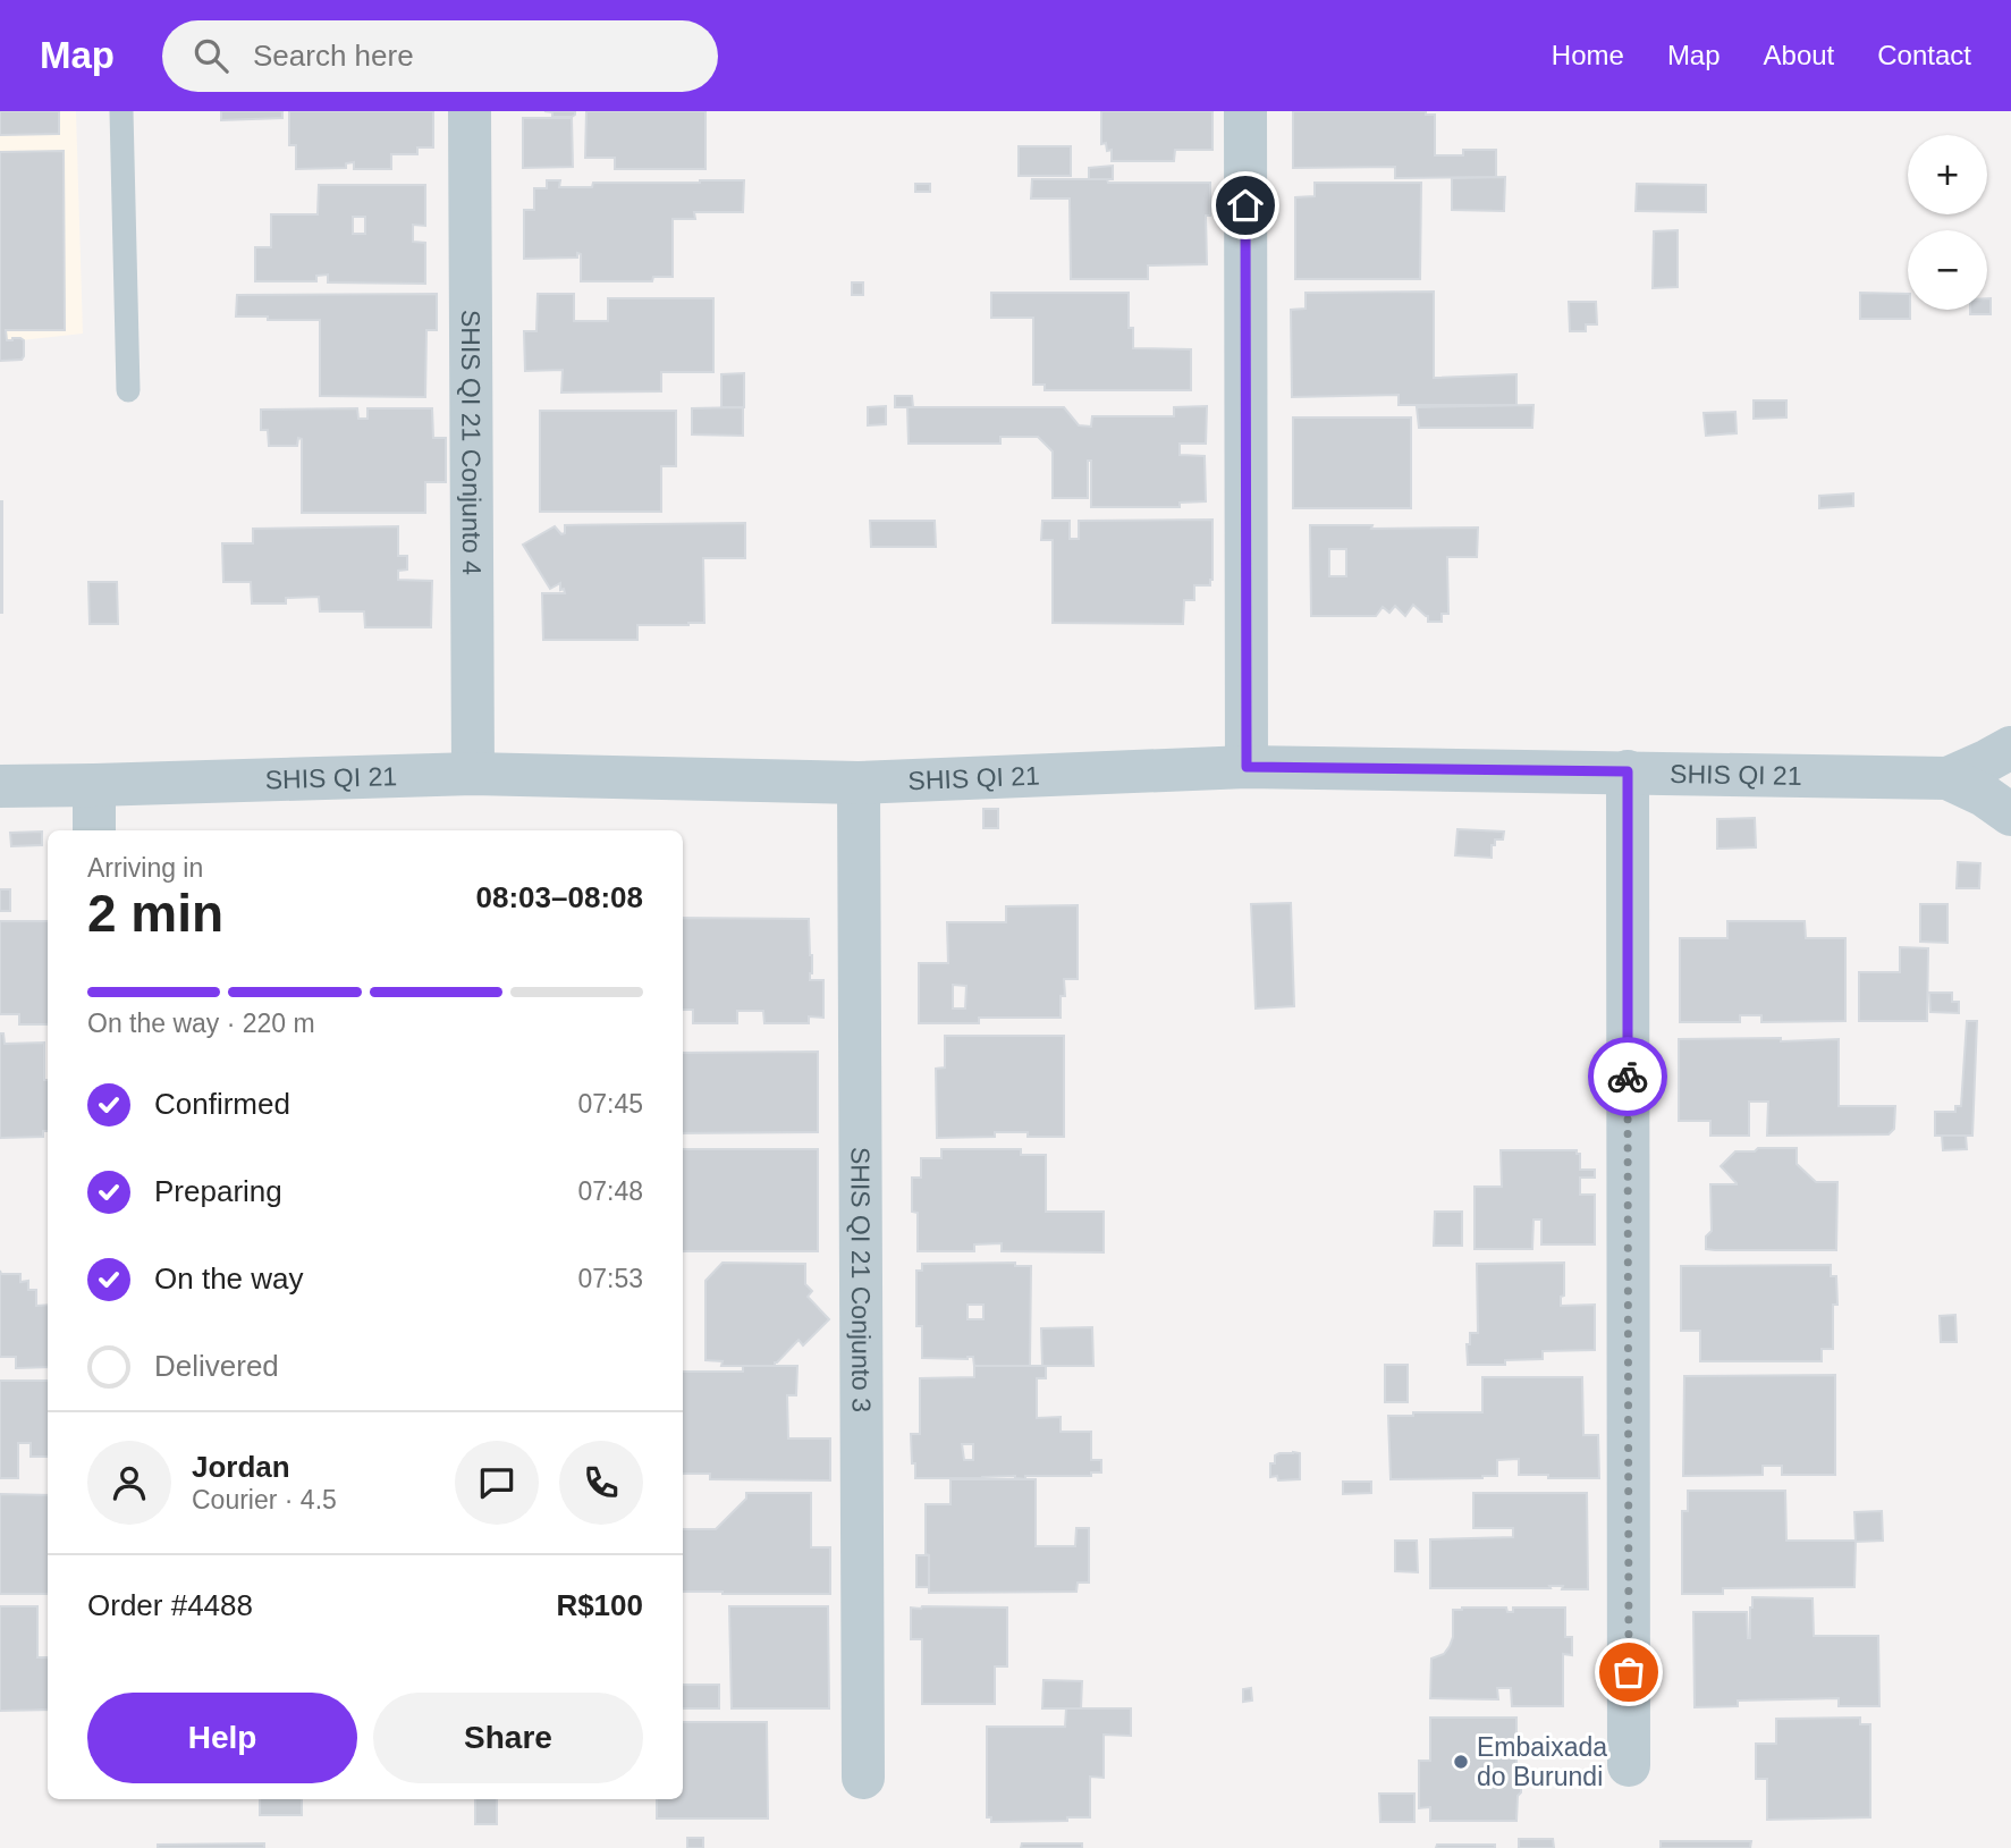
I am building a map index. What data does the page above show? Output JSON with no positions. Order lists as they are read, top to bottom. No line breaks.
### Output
{"streets":{"street":["SHIS QI 21 Conjunto 4","SHIS QI 21","SHIS QI 21 Conjunto 3"]},"crossings":[["SHIS QI 21 Conjunto 4","SHIS QI 21"],["SHIS QI 21","SHIS QI 21 Conjunto 3"]],"places":["Embaixada do Burundi"],"page":{"header":"Map","search":"Search here","nav":["Home","Map","About","Contact"],"map_buttons":["+","−"],"heading":["2 min","Arriving in","08:03–08:08"],"panel":["Jordan","Courier · 4.5","Order #4488","R$100"],"bar":"On the way · 220 m","list":[["Confirmed","07:45"],["Preparing","07:48"],["On the way","07:53"],"Delivered"],"buttons":["Help","Share"]}}
